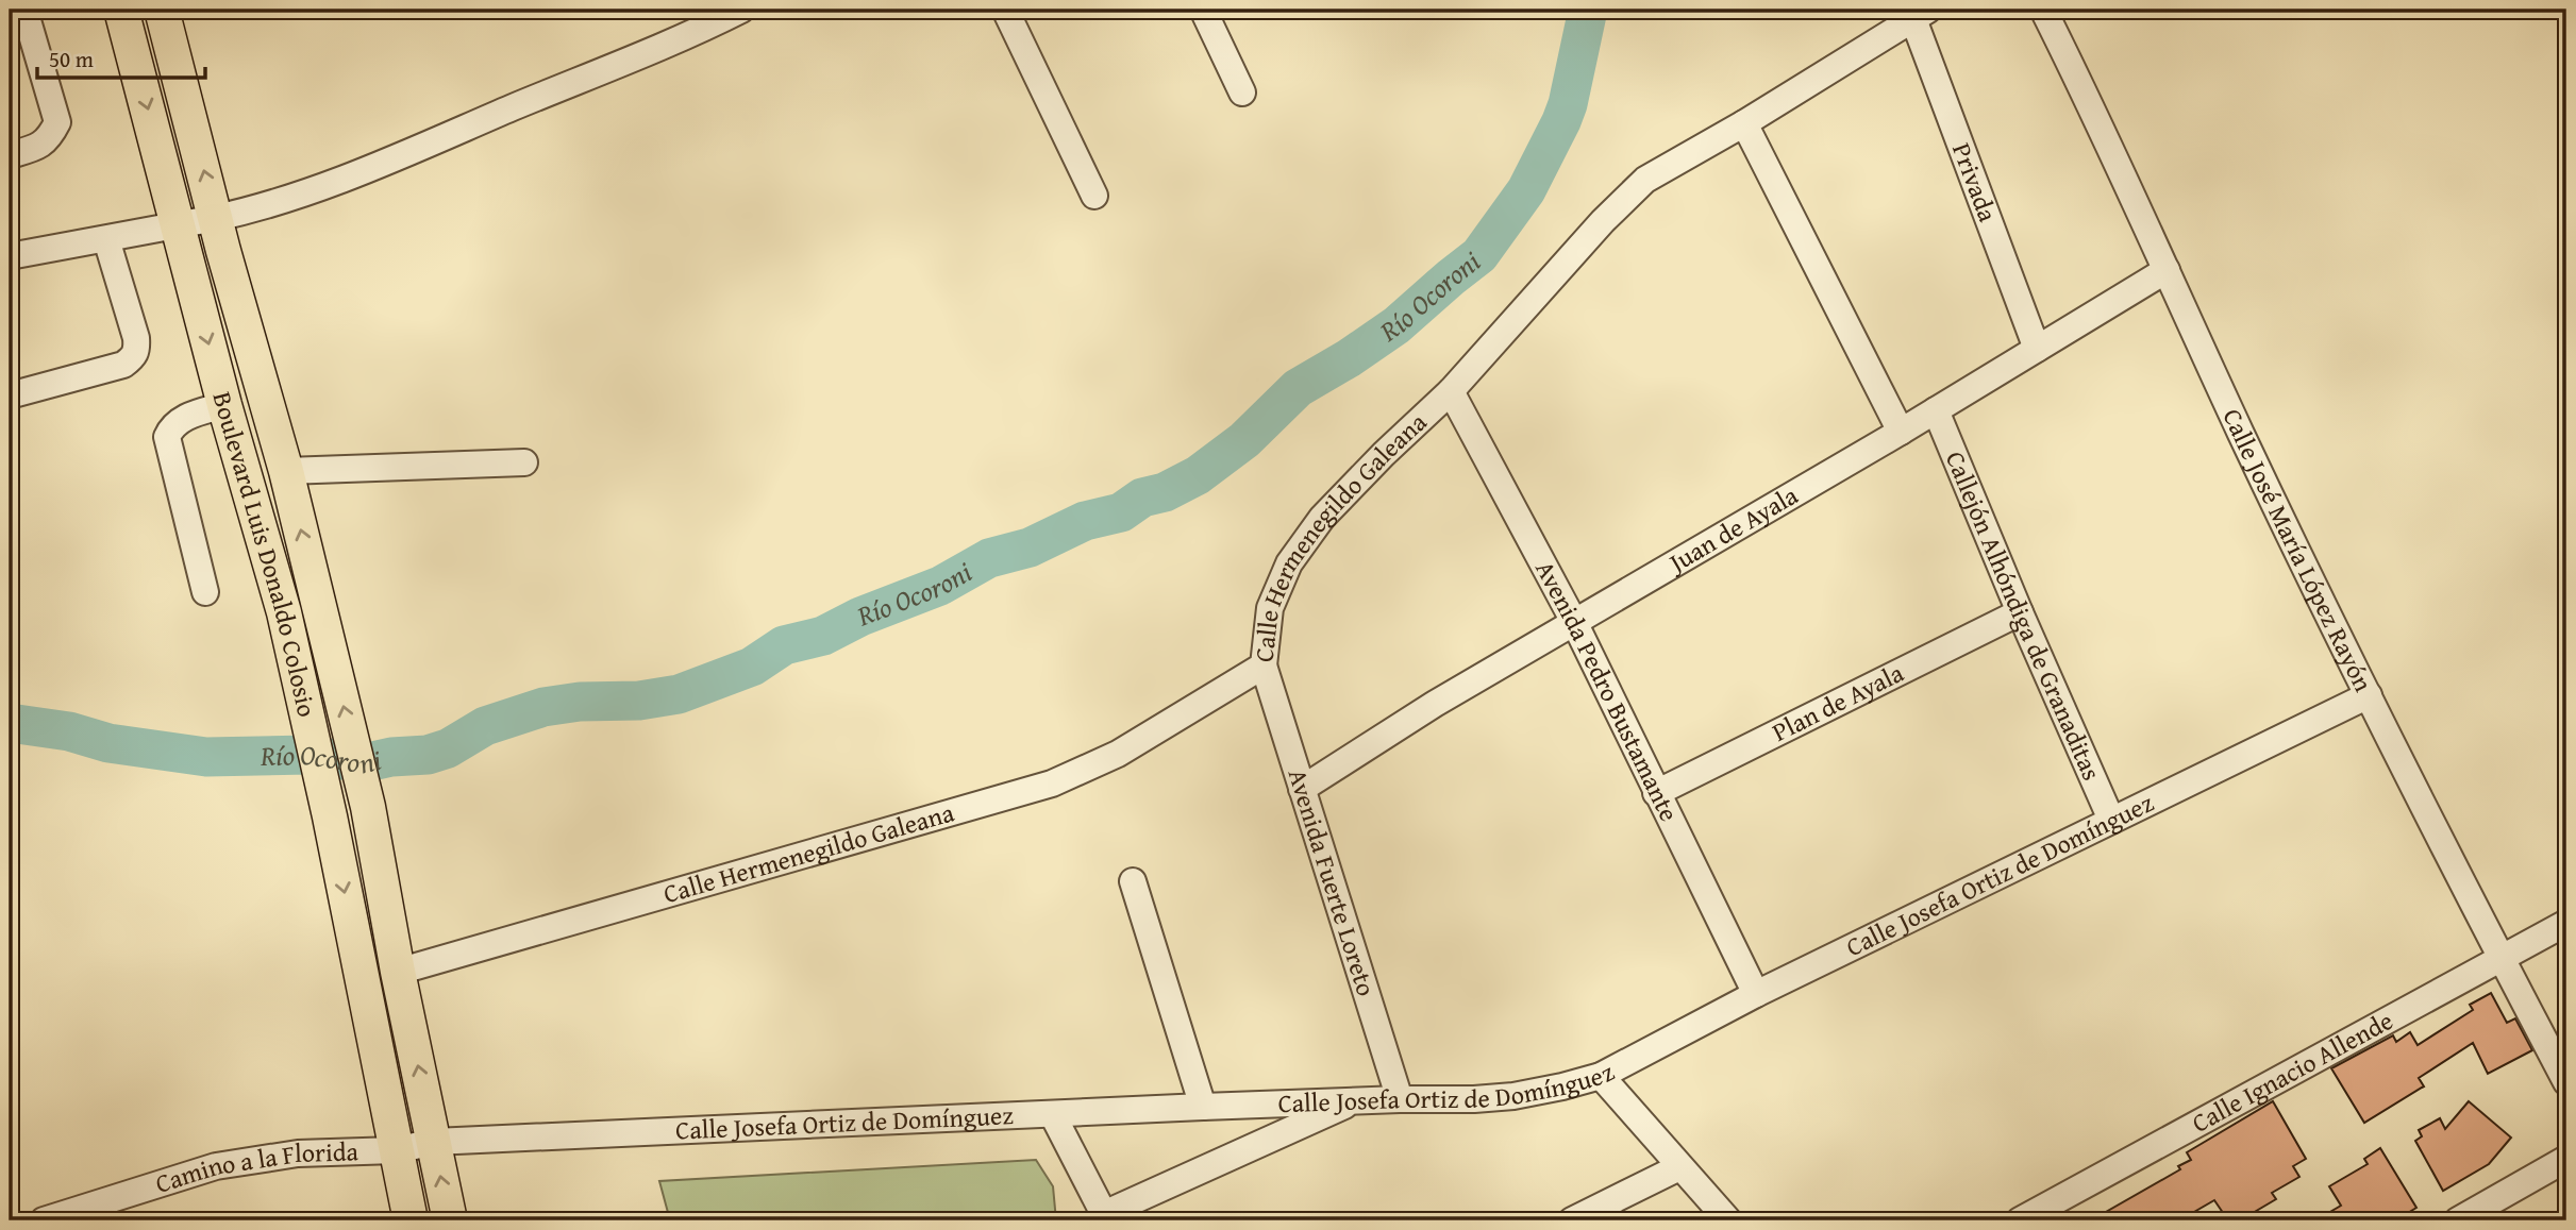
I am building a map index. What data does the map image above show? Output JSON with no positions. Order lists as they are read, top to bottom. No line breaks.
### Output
{"streets":{"main road":["Boulevard Luis Donaldo Colosio"],"street":["Privada","Juan de Ayala","Calle Hermenegildo Galeana","Calle José María López Rayón","Callejón Alhóndiga de Granaditas","Avenida Pedro Bustamante","Plan de Ayala","Calle Josefa Ortiz de Domínguez","Avenida Fuerte Loreto","Calle Ignacio Allende","Camino a la Florida"]},"crossings":[["Privada","Juan de Ayala"],["Privada","Calle Hermenegildo Galeana"],["Juan de Ayala","Calle José María López Rayón"],["Juan de Ayala","Callejón Alhóndiga de Granaditas"],["Juan de Ayala","Avenida Pedro Bustamante"],["Juan de Ayala","Avenida Fuerte Loreto"],["Calle Hermenegildo Galeana","Boulevard Luis Donaldo Colosio"],["Calle Hermenegildo Galeana","Avenida Pedro Bustamante"],["Calle Hermenegildo Galeana","Avenida Fuerte Loreto"],["Calle José María López Rayón","Calle Josefa Ortiz de Domínguez"],["Calle José María López Rayón","Calle Ignacio Allende"],["Boulevard Luis Donaldo Colosio","Calle Josefa Ortiz de Domínguez"],["Boulevard Luis Donaldo Colosio","Camino a la Florida"],["Callejón Alhóndiga de Granaditas","Plan de Ayala"],["Callejón Alhóndiga de Granaditas","Calle Josefa Ortiz de Domínguez"],["Avenida Pedro Bustamante","Plan de Ayala"],["Avenida Pedro Bustamante","Calle Josefa Ortiz de Domínguez"],["Calle Josefa Ortiz de Domínguez","Avenida Fuerte Loreto"],["Calle Josefa Ortiz de Domínguez","Camino a la Florida"]],"water":["Río Ocoroni"],"scale_bar":"50 m"}
